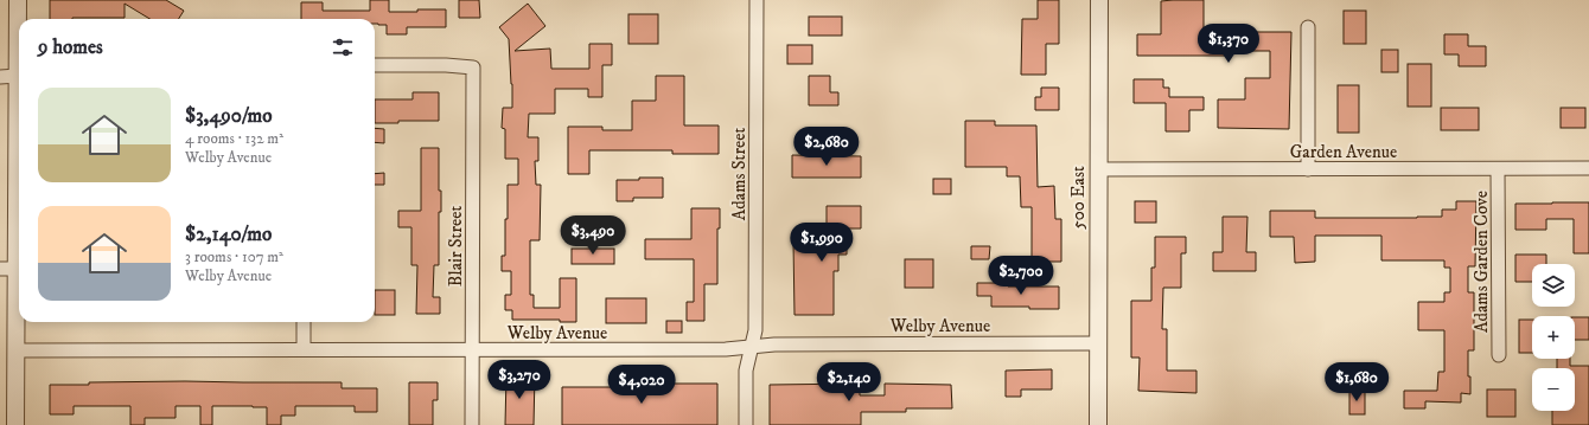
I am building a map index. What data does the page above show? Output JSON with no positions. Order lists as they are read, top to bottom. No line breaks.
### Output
{"streets":{"street":["Garden Avenue","Adams Street","500 East","Blair Street","Adams Garden Cove","Welby Avenue"]},"crossings":[["Garden Avenue","500 East"],["Garden Avenue","Adams Garden Cove"],["Adams Street","Welby Avenue"],["500 East","Welby Avenue"],["Blair Street","Welby Avenue"]],"page":{"heading":"9 homes","price":["$1,370","$2,680","$3,490","$1,990","$2,700","$3,270","$2,140","$1,680","$4,020"],"list":[{"name":"$3,490/mo","note":"4 rooms · 132 m² · Welby Avenue"},{"name":"$2,140/mo","note":"3 rooms · 107 m² · Welby Avenue"}],"map_buttons":["+","−"]}}
